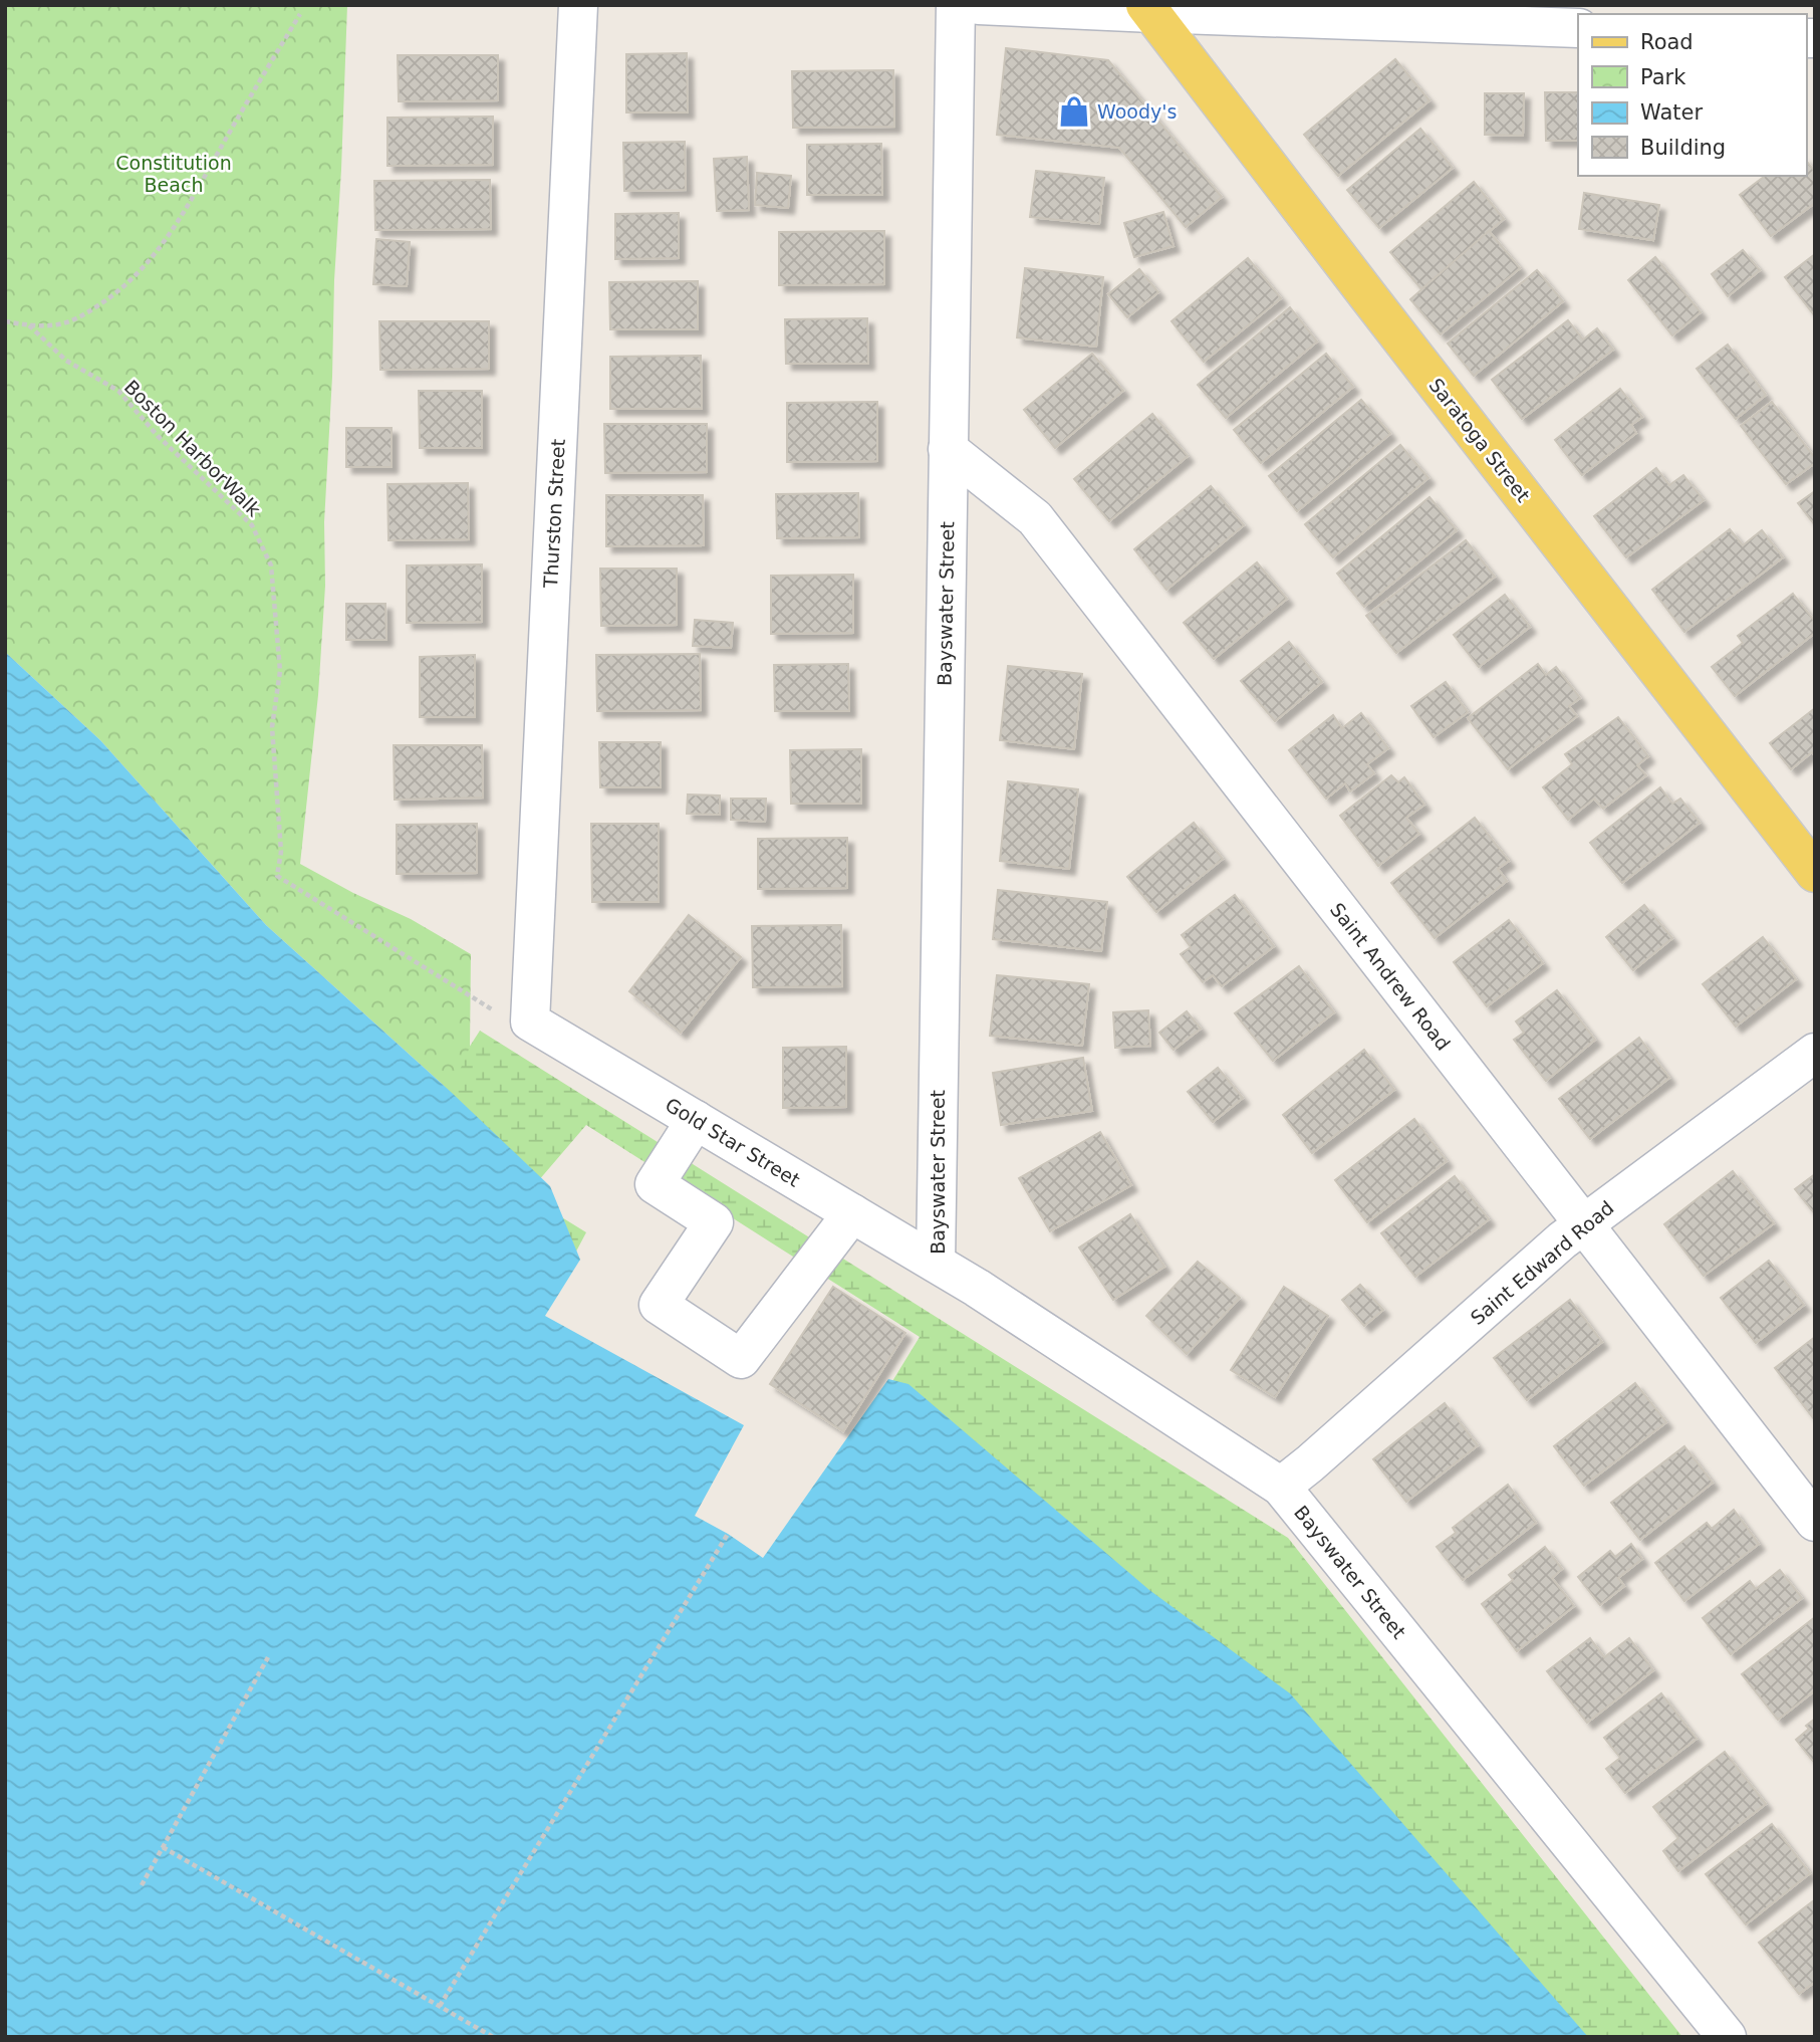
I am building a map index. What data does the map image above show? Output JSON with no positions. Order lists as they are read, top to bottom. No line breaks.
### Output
{"streets":{"main road":["Saratoga Street"],"street":["Thurston Street","Bayswater Street","Saint Andrew Road","Gold Star Street","Saint Edward Road"],"path":["Boston HarborWalk"]},"crossings":[["Boston HarborWalk","Thurston Street"],["Boston HarborWalk","Gold Star Street"],["Thurston Street","Gold Star Street"],["Bayswater Street","Saint Andrew Road"],["Bayswater Street","Gold Star Street"],["Bayswater Street","Saint Edward Road"],["Saint Andrew Road","Saint Edward Road"]],"parks":["Constitution Beach"],"places":{"shop":["Woody's"]},"legend":["Road","Park","Water","Building"]}
